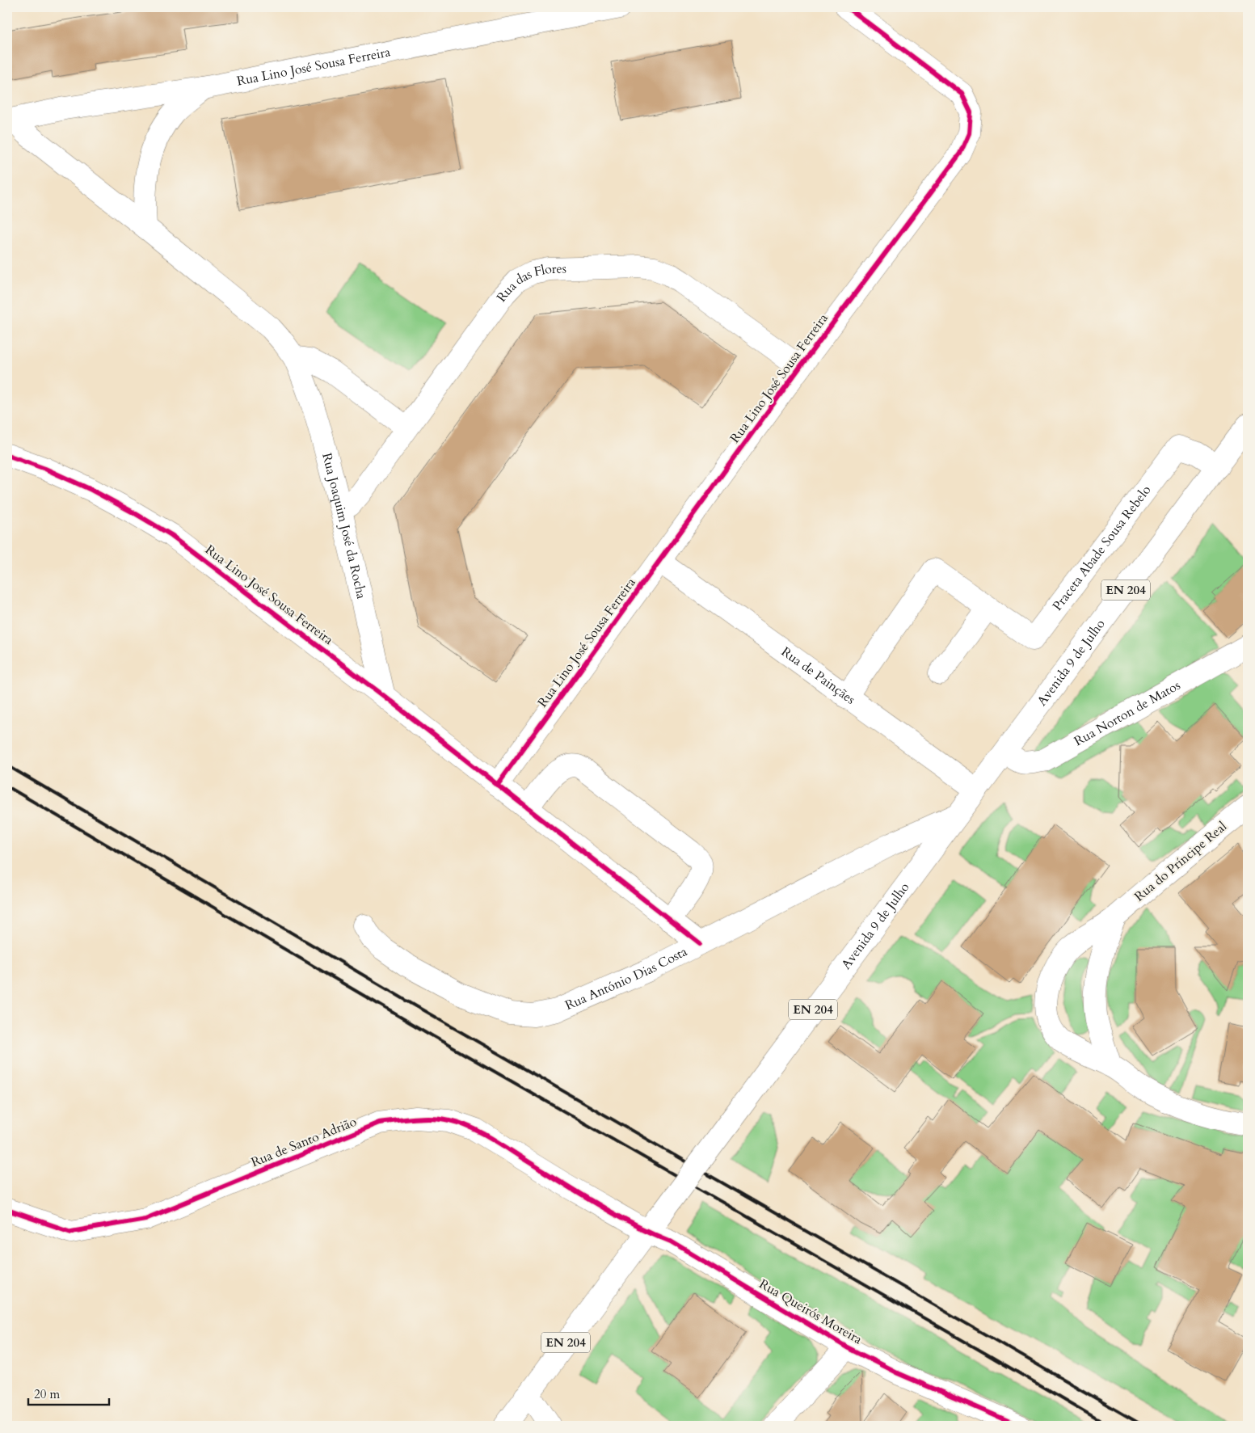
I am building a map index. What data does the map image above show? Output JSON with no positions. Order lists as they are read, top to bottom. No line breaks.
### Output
{"streets":{"street":["Rua Lino José Sousa Ferreira","Rua das Flores","Rua Joaquim José da Rocha","Praceta Abade Sousa Rebelo","EN 204","Avenida 9 de Julho","Rua de Painçães","Rua Norton de Matos","Rua do Príncipe Real","Rua António Dias Costa","Rua de Santo Adrião","Rua Queirós Moreira"]},"crossings":[["Rua Lino José Sousa Ferreira","Rua das Flores"],["Rua Lino José Sousa Ferreira","Rua Joaquim José da Rocha"],["Rua Lino José Sousa Ferreira","Rua de Painçães"],["Rua Lino José Sousa Ferreira","Rua António Dias Costa"],["Rua das Flores","Rua Joaquim José da Rocha"],["Praceta Abade Sousa Rebelo","Avenida 9 de Julho"],["Praceta Abade Sousa Rebelo","Rua de Painçães"],["Avenida 9 de Julho","Rua de Painçães"],["Avenida 9 de Julho","Rua Norton de Matos"],["Avenida 9 de Julho","Rua António Dias Costa"],["Avenida 9 de Julho","Rua Queirós Moreira"],["Rua de Santo Adrião","Rua Queirós Moreira"]],"scale_bar":"20 m"}
